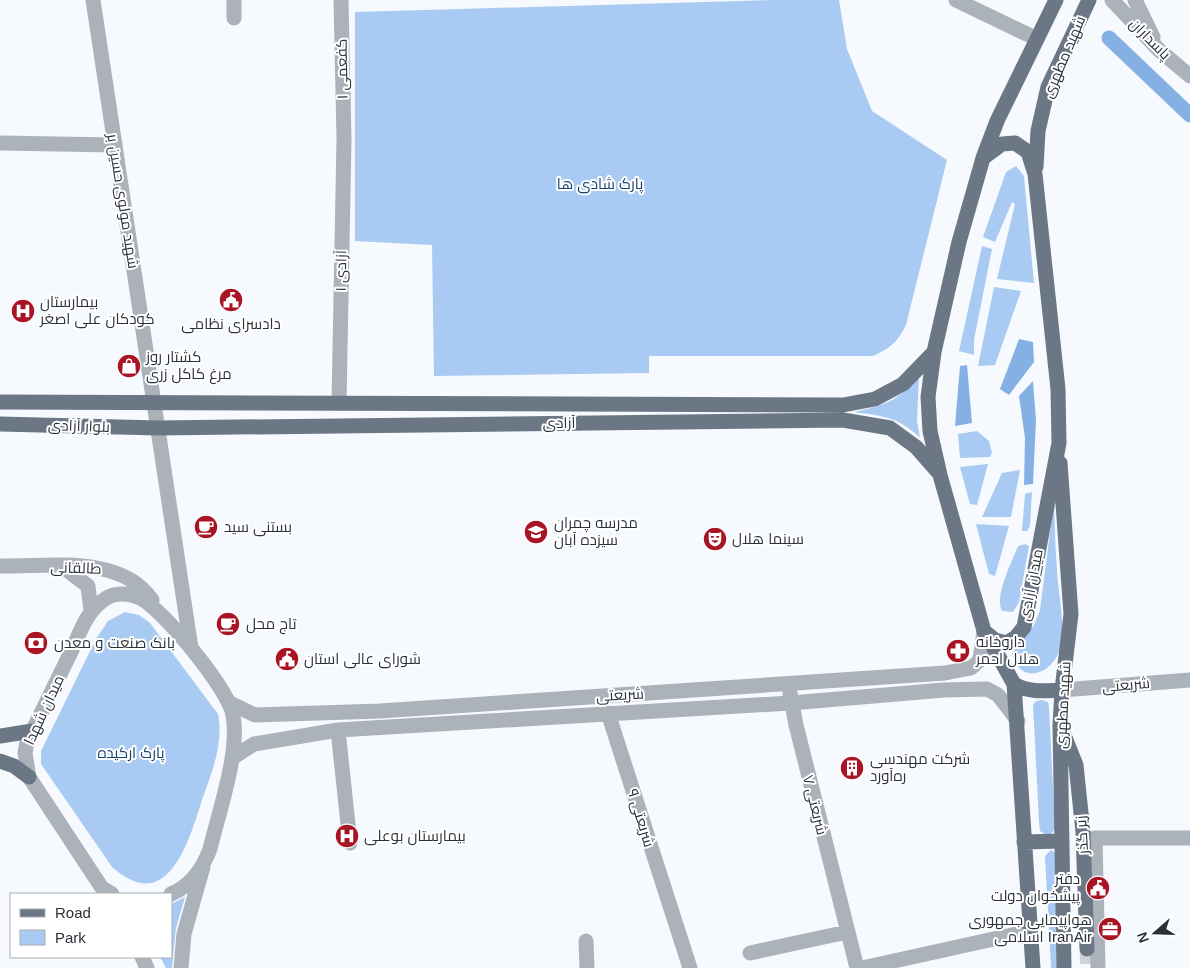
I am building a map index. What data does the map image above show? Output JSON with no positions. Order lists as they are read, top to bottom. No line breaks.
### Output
{"streets":{"main road":["شهید مطهری","آزادی","بلوار آزادی","میدان آزادی","زیر گذر"],"street":["پاسداران","کفعمی ۱","شهید مولوی حسین بر","آزادی ۱","طالقانی","شریعتی","میدان شهدا","شریعتی ۷","شریعتی ۹"]},"crossings":[["شهید مطهری","میدان آزادی"],["شهید مطهری","شریعتی"],["شهید مطهری","زیر گذر"],["کفعمی ۱","آزادی ۱"],["شهید مولوی حسین بر","آزادی"],["شهید مولوی حسین بر","بلوار آزادی"],["آزادی ۱","آزادی"],["آزادی","بلوار آزادی"],["طالقانی","میدان شهدا"],["میدان آزادی","شریعتی"],["شریعتی","میدان شهدا"],["شریعتی","شریعتی ۷"]],"parks":["پارک شادی ها","پارک ارکیده"],"places":{"public building":["دادسرای نظامی","شورای عالی استان","دفتر پیشخوان دولت"],"hospital":["بیمارستان کودکان علی اصغر","بیمارستان بوعلی"],"shop":["کشتار روز مرغ کاکل زری"],"cafe":["بستنی سید","تاج محل"],"school or university":["مدرسه چمران سیزده آبان"],"theatre":["سینما هلال"],"bank":["بانک صنعت و معدن"],"pharmacy":["داروخانه هلال احمر"],"building":["شرکت مهندسی ره‌آورد"],"office":["هواپیمایی جمهوری اسلامی IranAir"]},"legend":["Road","Park"],"north":"left"}
